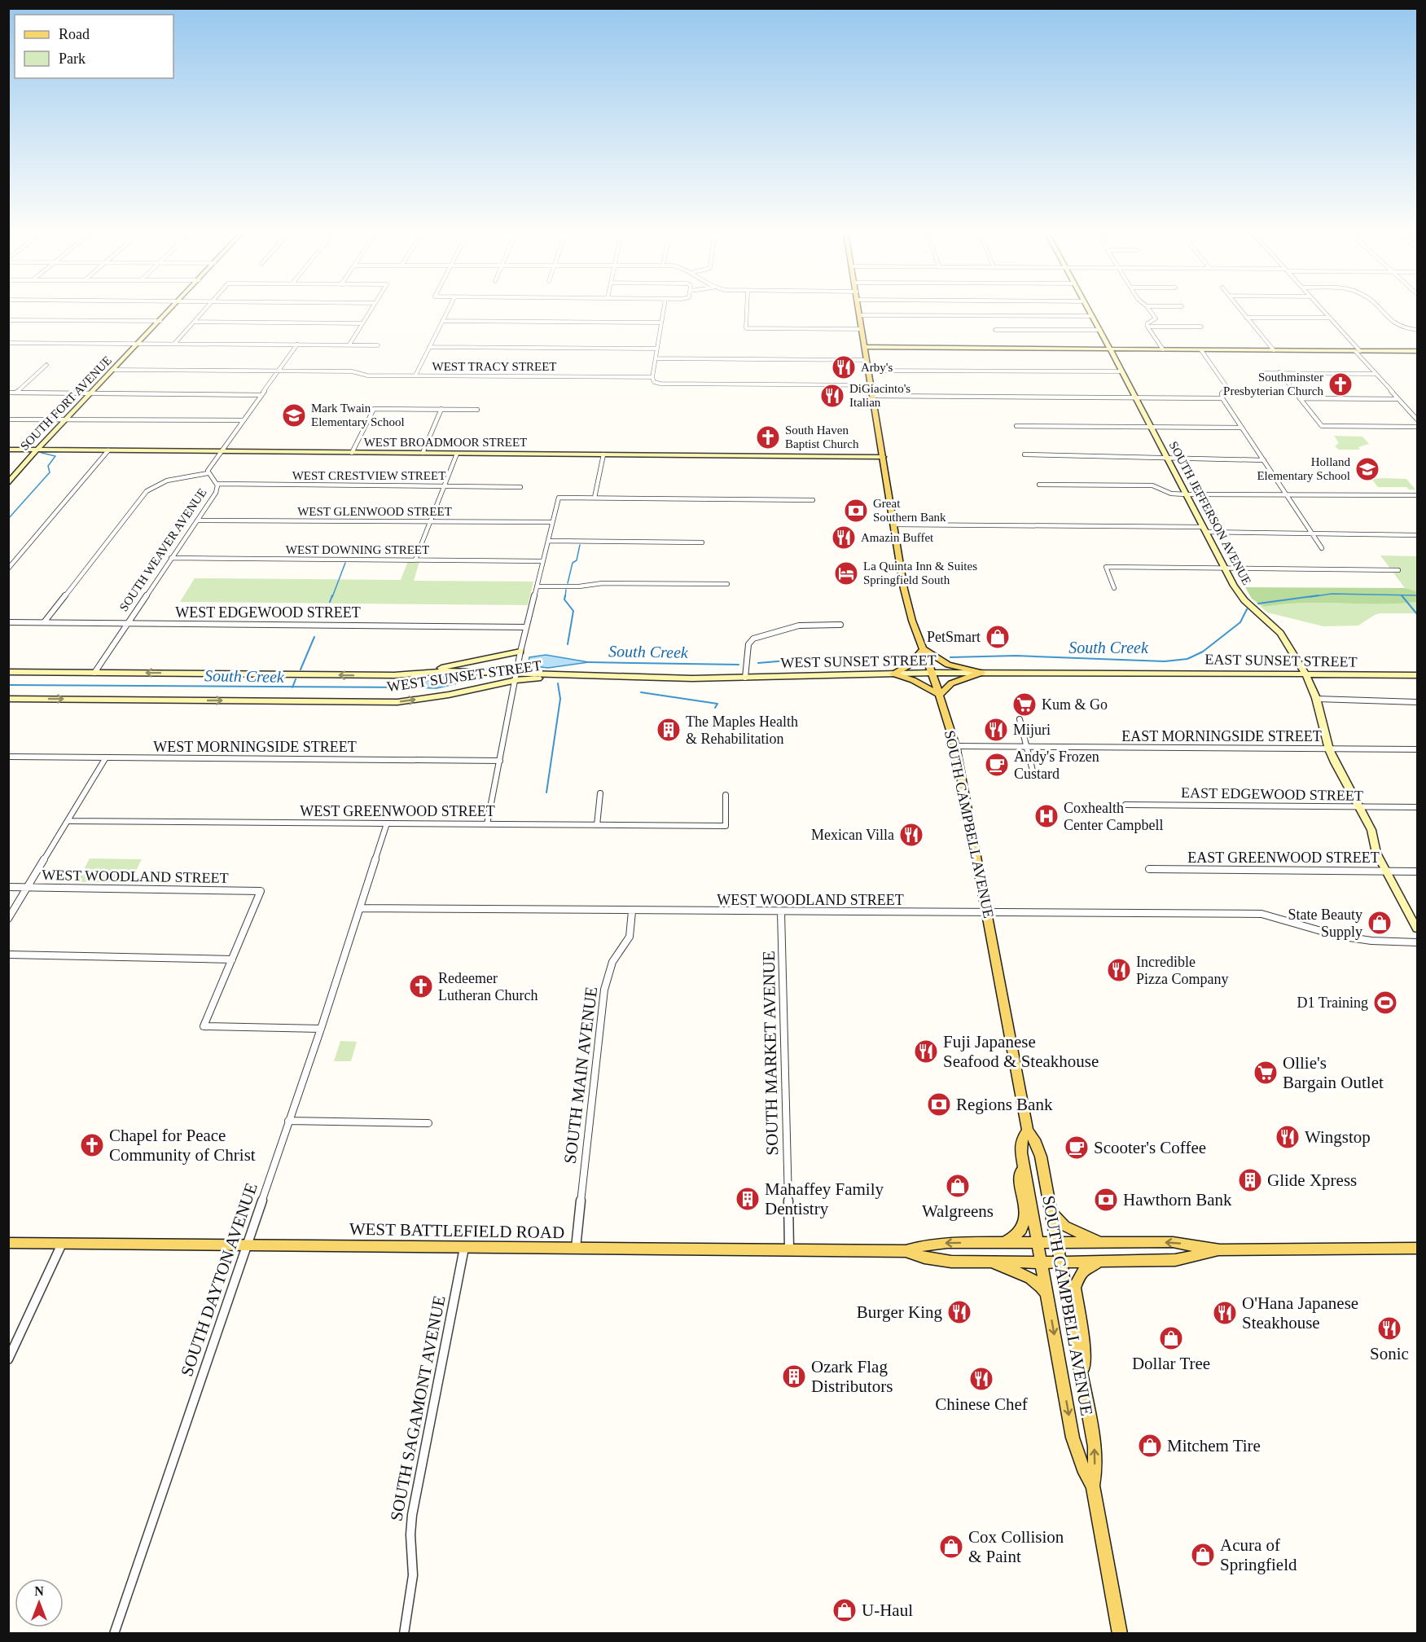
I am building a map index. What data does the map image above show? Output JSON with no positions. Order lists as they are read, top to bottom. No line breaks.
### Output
{"streets":{"main road":["SOUTH CAMPBELL AVENUE","WEST BATTLEFIELD ROAD"],"street":["WEST TRACY STREET","SOUTH FORT AVENUE","WEST BROADMOOR STREET","WEST CRESTVIEW STREET","WEST GLENWOOD STREET","SOUTH JEFFERSON AVENUE","SOUTH WEAVER AVENUE","WEST DOWNING STREET","WEST EDGEWOOD STREET","EAST SUNSET STREET","WEST SUNSET STREET","EAST MORNINGSIDE STREET","WEST MORNINGSIDE STREET","EAST EDGEWOOD STREET","WEST GREENWOOD STREET","EAST GREENWOOD STREET","WEST WOODLAND STREET","SOUTH MARKET AVENUE","SOUTH MAIN AVENUE","SOUTH DAYTON AVENUE","SOUTH SAGAMONT AVENUE"]},"crossings":[["WEST TRACY STREET","SOUTH FORT AVENUE"],["WEST TRACY STREET","SOUTH WEAVER AVENUE"],["WEST TRACY STREET","SOUTH CAMPBELL AVENUE"],["SOUTH FORT AVENUE","WEST BROADMOOR STREET"],["WEST BROADMOOR STREET","SOUTH WEAVER AVENUE"],["WEST BROADMOOR STREET","SOUTH CAMPBELL AVENUE"],["WEST CRESTVIEW STREET","SOUTH WEAVER AVENUE"],["WEST GLENWOOD STREET","SOUTH WEAVER AVENUE"],["SOUTH JEFFERSON AVENUE","EAST SUNSET STREET"],["SOUTH JEFFERSON AVENUE","EAST MORNINGSIDE STREET"],["SOUTH JEFFERSON AVENUE","EAST EDGEWOOD STREET"],["SOUTH JEFFERSON AVENUE","EAST GREENWOOD STREET"],["SOUTH WEAVER AVENUE","WEST DOWNING STREET"],["SOUTH WEAVER AVENUE","WEST EDGEWOOD STREET"],["SOUTH WEAVER AVENUE","WEST SUNSET STREET"],["EAST SUNSET STREET","WEST SUNSET STREET"],["WEST SUNSET STREET","SOUTH CAMPBELL AVENUE"],["WEST GREENWOOD STREET","SOUTH DAYTON AVENUE"],["SOUTH CAMPBELL AVENUE","WEST WOODLAND STREET"],["SOUTH CAMPBELL AVENUE","WEST BATTLEFIELD ROAD"],["WEST WOODLAND STREET","SOUTH MARKET AVENUE"],["WEST WOODLAND STREET","SOUTH MAIN AVENUE"],["WEST WOODLAND STREET","SOUTH DAYTON AVENUE"],["SOUTH MARKET AVENUE","WEST BATTLEFIELD ROAD"],["SOUTH MAIN AVENUE","WEST BATTLEFIELD ROAD"],["WEST BATTLEFIELD ROAD","SOUTH DAYTON AVENUE"],["WEST BATTLEFIELD ROAD","SOUTH SAGAMONT AVENUE"]],"water":["South Creek"],"places":{"restaurant":["Arby's","DiGiacinto's Italian","Amazin Buffet","Mijuri","Mexican Villa","Incredible Pizza Company","Fuji Japanese Seafood & Steakhouse","Wingstop","Burger King","O'Hana Japanese Steakhouse","Sonic","Chinese Chef"],"church":["Southminster Presbyterian Church","South Haven Baptist Church","Redeemer Lutheran Church","Chapel for Peace Community of Christ"],"school or university":["Mark Twain Elementary School","Holland Elementary School"],"bank":["Great Southern Bank","Regions Bank","Hawthorn Bank"],"hotel":["La Quinta Inn & Suites Springfield South"],"shop":["PetSmart","State Beauty Supply","Walgreens","Dollar Tree","Mitchem Tire","Cox Collision & Paint","Acura of Springfield","U-Haul"],"supermarket":["Kum & Go","Ollie's Bargain Outlet"],"building":["The Maples Health & Rehabilitation","Glide Xpress","Mahaffey Family Dentistry","Ozark Flag Distributors"],"cafe":["Andy's Frozen Custard","Scooter's Coffee"],"hospital":["Coxhealth Center Campbell"],"sports":["D1 Training"]},"legend":["Road","Park"],"north":"top"}
